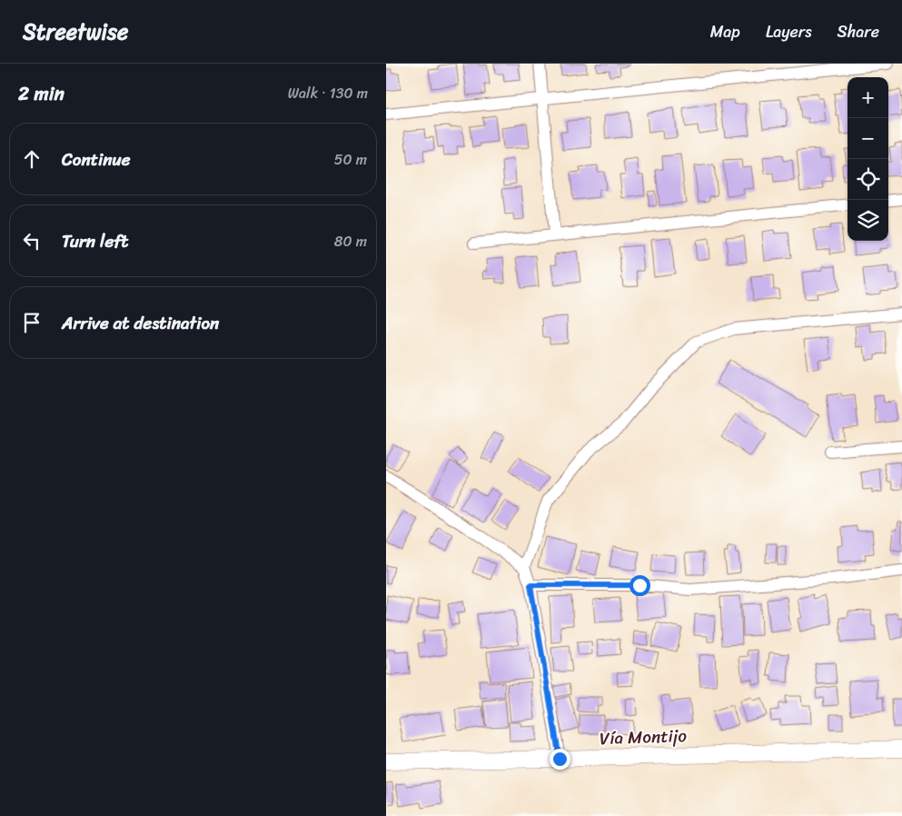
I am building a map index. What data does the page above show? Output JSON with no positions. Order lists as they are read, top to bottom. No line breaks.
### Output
{"streets":{"main road":["Vía Montijo"]},"page":{"header":"Streetwise","nav":["Map","Layers","Share"],"heading":["2 min","Walk · 130 m"],"map_buttons":["+","−"],"list":[["Continue","50 m"],["Turn left","80 m"],"Arrive at destination"]}}
